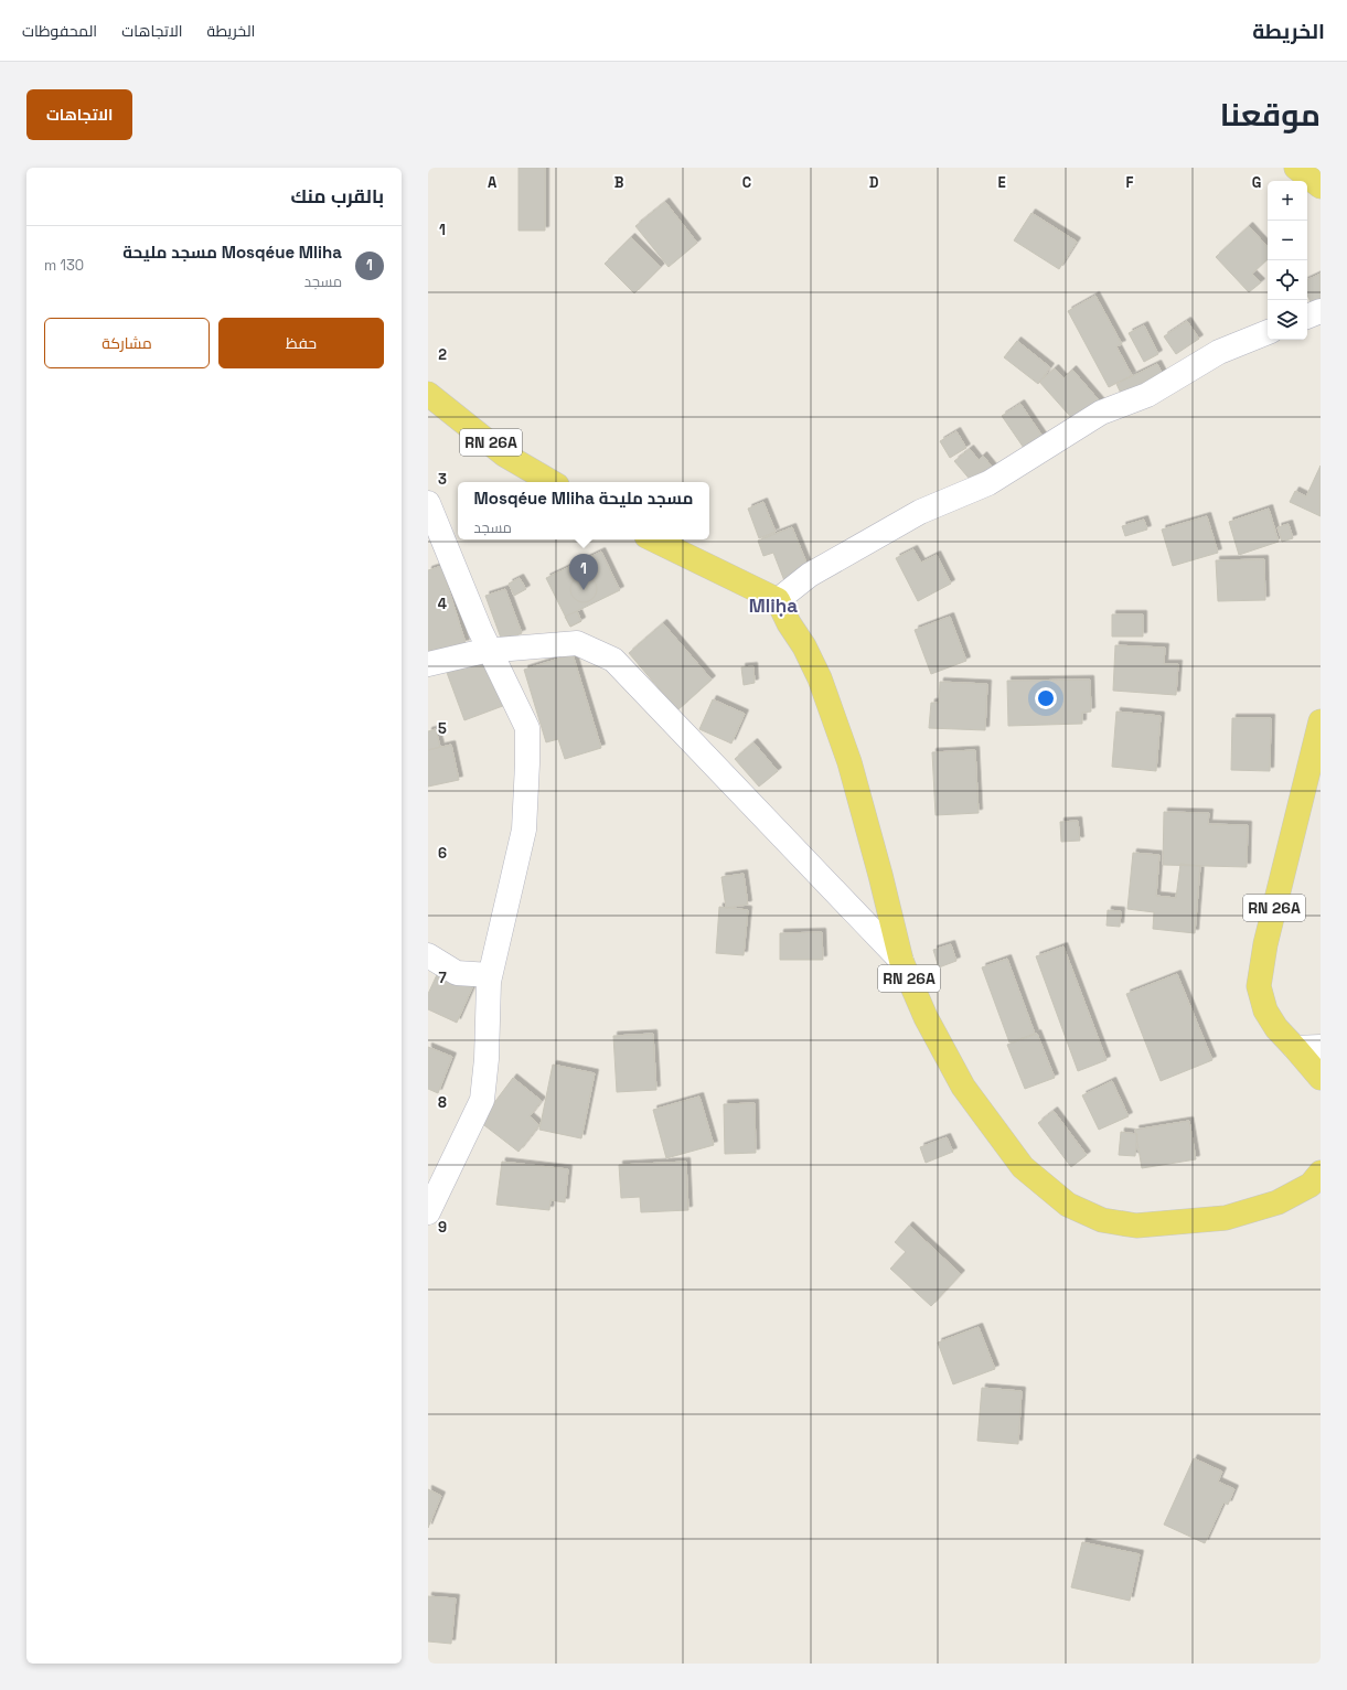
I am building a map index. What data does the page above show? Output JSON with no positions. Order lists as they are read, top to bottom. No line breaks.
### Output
{"streets":{"main road":["RN 26A"]},"districts":["Mliḥa"],"page":{"header":"الخريطة","nav":["الخريطة","الاتجاهات","المحفوظات"],"title":"موقعنا","buttons":["الاتجاهات",["حفظ","مشاركة"]],"heading":"بالقرب منك","map_buttons":["+","−"],"list":[{"mark":"1","name":"Mosqéue Mliha مسجد مليحة","note":"مسجد","value":"130 m"}],"popup":["Mosqéue Mliha مسجد مليحة","مسجد"],"pins":"1"},"grid":{"columns":["A","B","C","D","E","F","G"],"rows":["1","2","3","4","5","6","7","8","9"]}}
